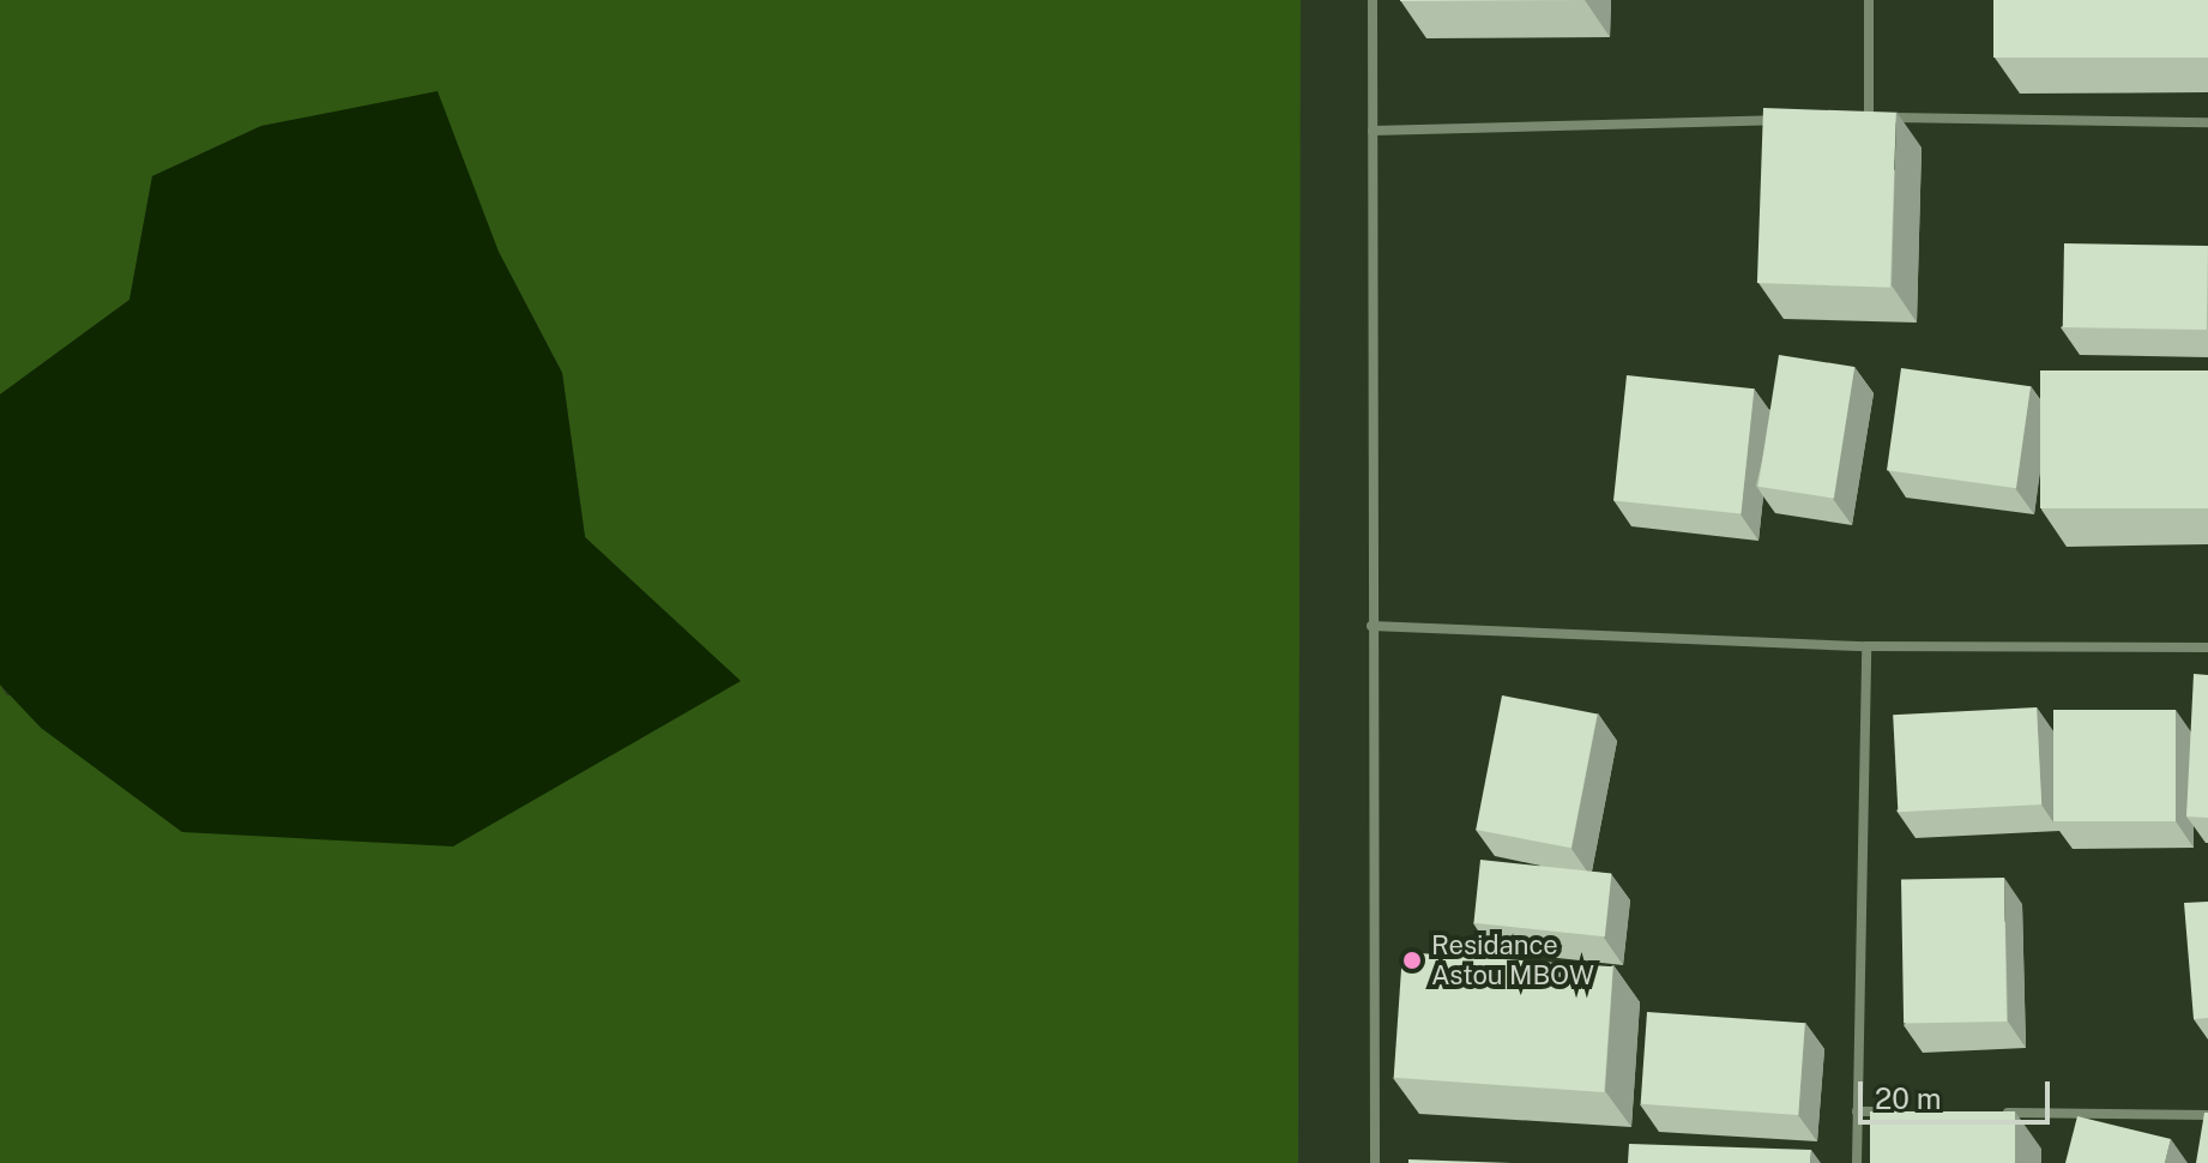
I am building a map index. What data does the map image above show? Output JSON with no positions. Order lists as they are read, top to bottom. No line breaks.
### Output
{"places":["Residance Astou MBOW"],"scale_bar":"20 m"}
